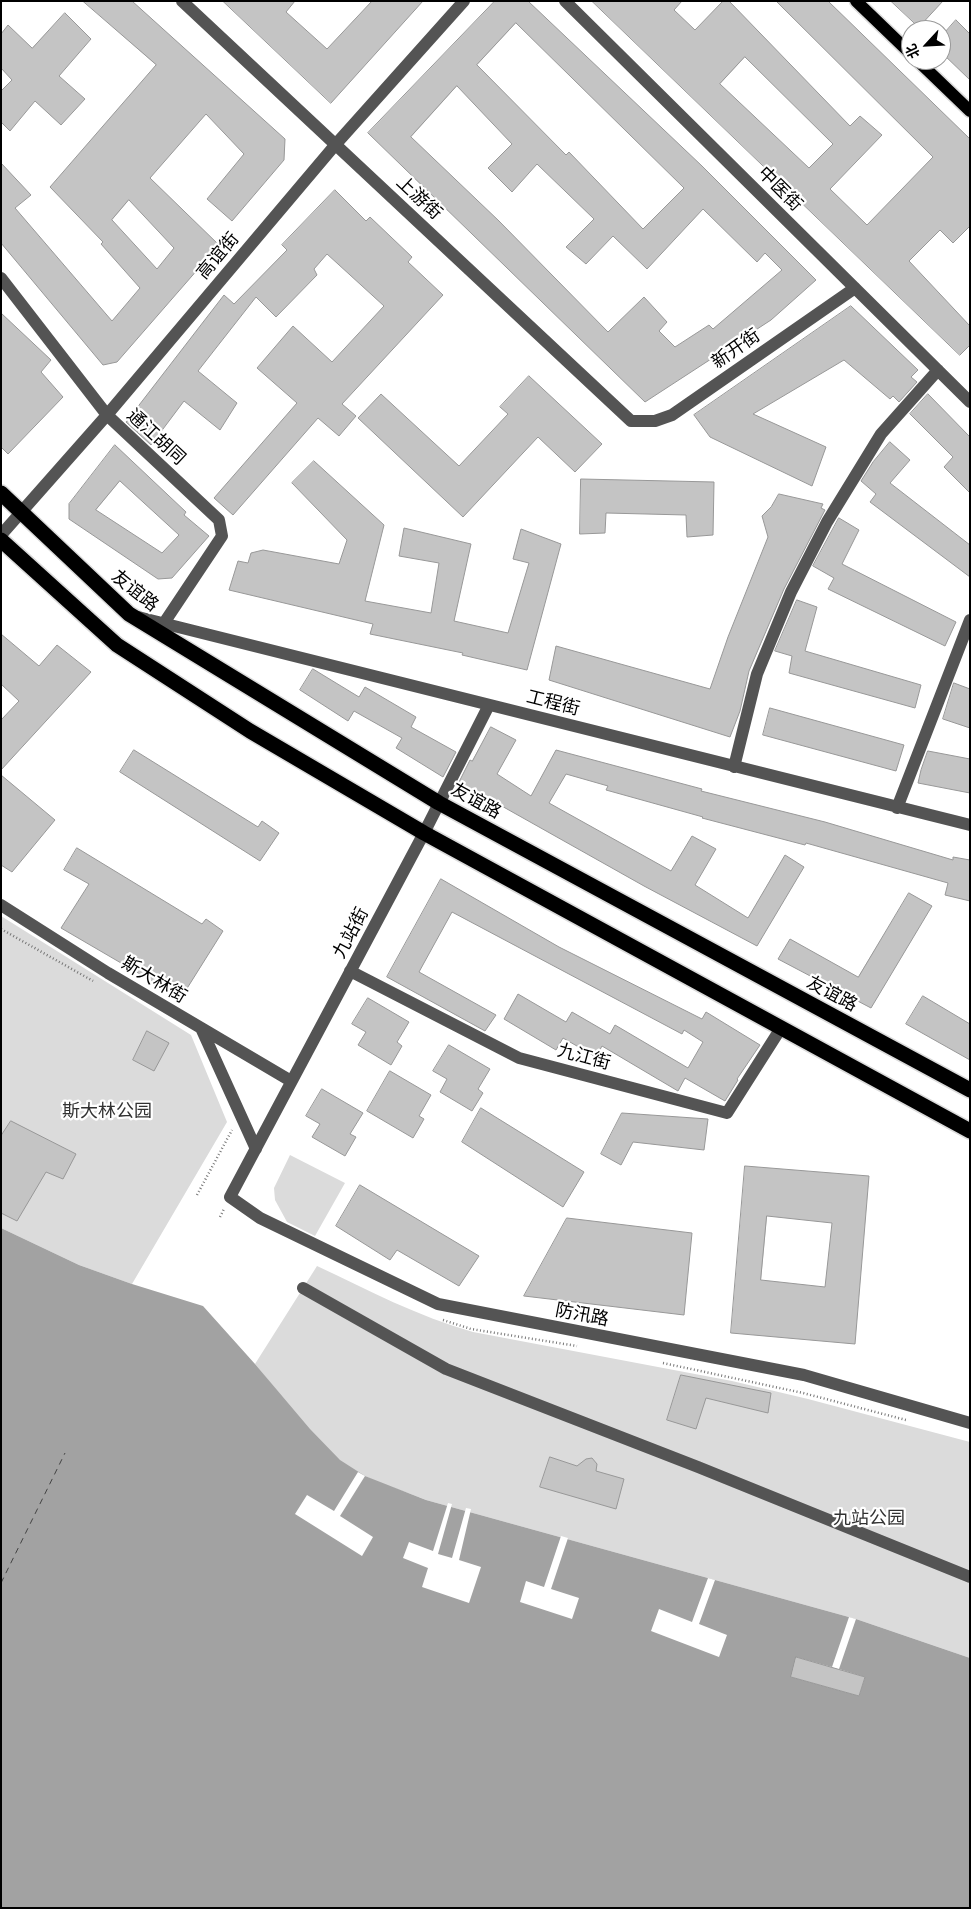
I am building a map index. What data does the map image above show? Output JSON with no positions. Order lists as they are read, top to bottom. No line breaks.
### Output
{"streets":{"highway":["友谊路"],"street":["中医街","上游街","高谊街","新开街","通江胡同","工程街","九站街","斯大林街","九江街","防汛路"]},"crossings":[["中医街","新开街"],["上游街","高谊街"],["上游街","新开街"],["高谊街","通江胡同"],["高谊街","友谊路"],["通江胡同","工程街"],["友谊路","工程街"],["友谊路","九站街"],["工程街","九站街"],["九站街","斯大林街"],["九站街","九江街"],["九站街","防汛路"]],"parks":["斯大林公园","九站公园"],"north":"bottom left"}
